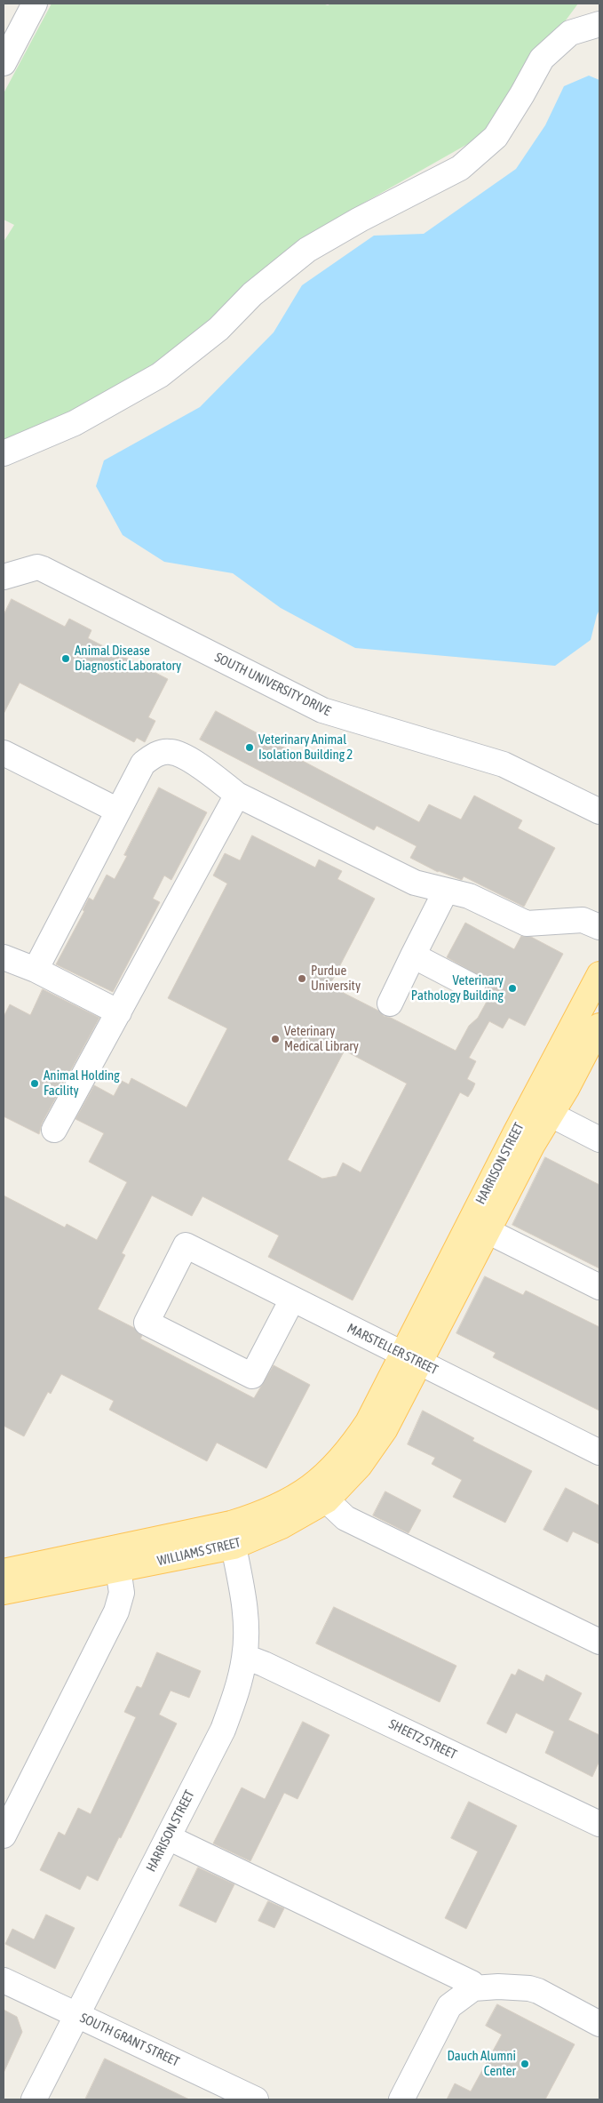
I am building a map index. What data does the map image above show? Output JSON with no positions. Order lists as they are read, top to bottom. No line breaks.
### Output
{"streets":{"main road":["HARRISON STREET","WILLIAMS STREET"],"street":["SOUTH UNIVERSITY DRIVE","MARSTELLER STREET","SHEETZ STREET","SOUTH GRANT STREET"]},"crossings":[["HARRISON STREET","MARSTELLER STREET"],["HARRISON STREET","WILLIAMS STREET"],["HARRISON STREET","SHEETZ STREET"],["HARRISON STREET","SOUTH GRANT STREET"],["MARSTELLER STREET","WILLIAMS STREET"]],"places":["Animal Disease Diagnostic Laboratory","Veterinary Animal Isolation Building 2","Purdue University","Veterinary Pathology Building","Veterinary Medical Library","Animal Holding Facility","Dauch Alumni Center"]}
